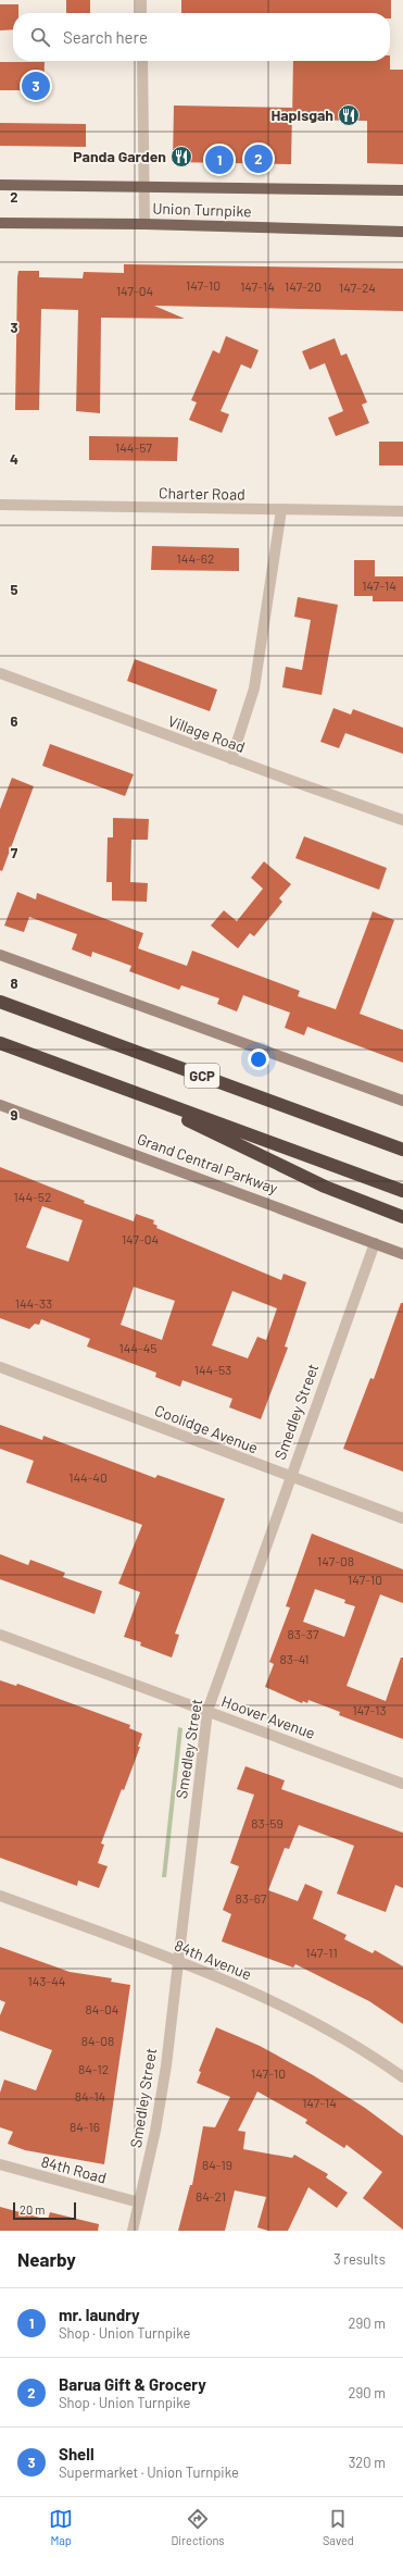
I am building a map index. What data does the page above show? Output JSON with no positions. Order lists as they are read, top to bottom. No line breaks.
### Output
{"streets":{"highway":["GCP"],"main road":["Union Turnpike","Grand Central Parkway"],"street":["Charter Road","Village Road","Smedley Street","Coolidge Avenue","Hoover Avenue","84th Avenue","84th Road"]},"crossings":[["Grand Central Parkway","Smedley Street"],["Smedley Street","Coolidge Avenue"],["Smedley Street","Hoover Avenue"],["Smedley Street","84th Avenue"],["Smedley Street","84th Road"]],"places":{"restaurant":["Hapisgah","Panda Garden"]},"house_numbers":["147-10","147-14","147-20","147-24","147-04","144-57","144-62","147-14","144-52","147-04","144-33","144-45","144-53","144-40","147-08","147-10","83-37","83-41","147-13","83-59","83-67","147-11","143-44","84-04","84-08","84-12","147-10","84-14","147-14","84-16","84-19","84-21"],"scale_bar":"20 m","page":{"search":"Search here","pins":["3","2","1"],"scale":"20 m","heading":["Nearby","3 results"],"list":[{"mark":"1","name":"mr. laundry","note":"Shop · Union Turnpike","value":"290 m"},{"mark":"2","name":"Barua Gift & Grocery","note":"Shop · Union Turnpike","value":"290 m"},{"mark":"3","name":"Shell","note":"Supermarket · Union Turnpike","value":"320 m"}],"nav":["Map","Directions","Saved"]},"grid":{"rows":["2","3","4","5","6","7","8","9"]}}
